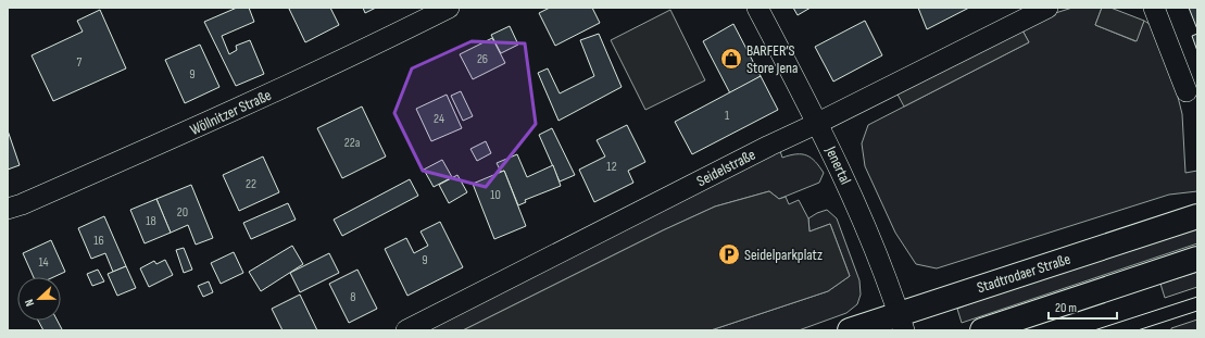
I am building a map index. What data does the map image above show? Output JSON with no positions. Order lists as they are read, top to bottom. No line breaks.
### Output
{"streets":{"main road":["Stadtrodaer Straße"],"street":["Wöllnitzer Straße","Jenertal","Seidelstraße"]},"crossings":[["Jenertal","Seidelstraße"],["Jenertal","Stadtrodaer Straße"]],"places":{"shop":["BARFER’S Store Jena"],"parking":["Seidelparkplatz"]},"house_numbers":["26","7","9","1","24","22a","12","22","10","20","18","16","9","14","8"],"scale_bar":"20 m","north":"left"}
